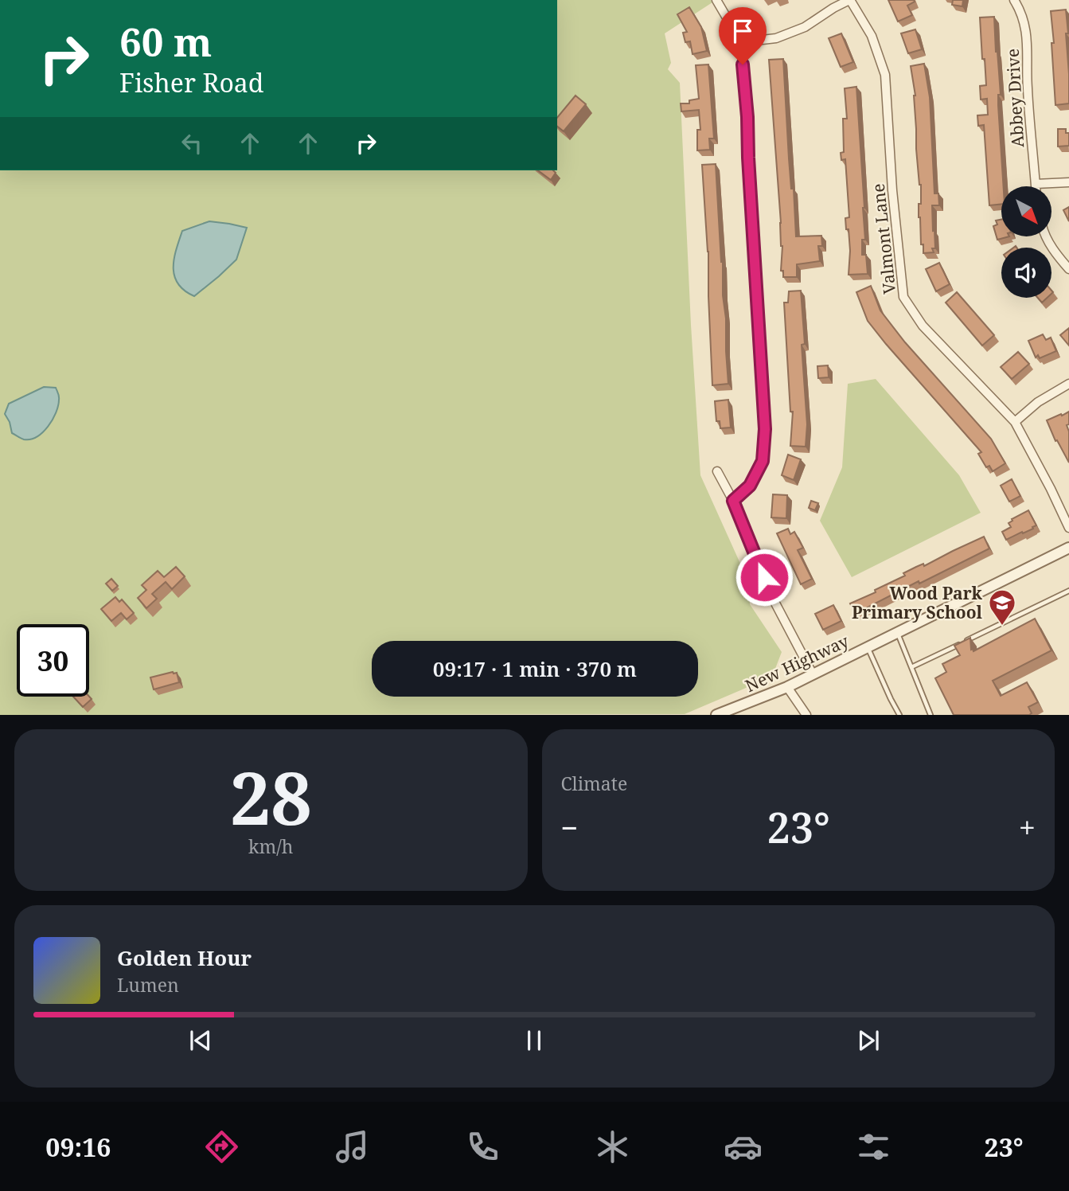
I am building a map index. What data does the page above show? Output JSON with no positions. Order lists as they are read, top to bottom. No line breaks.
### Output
{"streets":{"street":["Abbey Drive","Valmont Lane","New Highway"]},"places":{"school or university":["Wood Park Primary School"]},"north":"bottom right","page":{"turn":["60 m","Fisher Road"],"limit":"30","trip":"09:17 · 1 min · 370 m","tile":[["28","km/h"],"Climate"],"heat":["−","23°","+"],"song":["Golden Hour","Lumen"],"tabs":["09:16","23°"]}}
